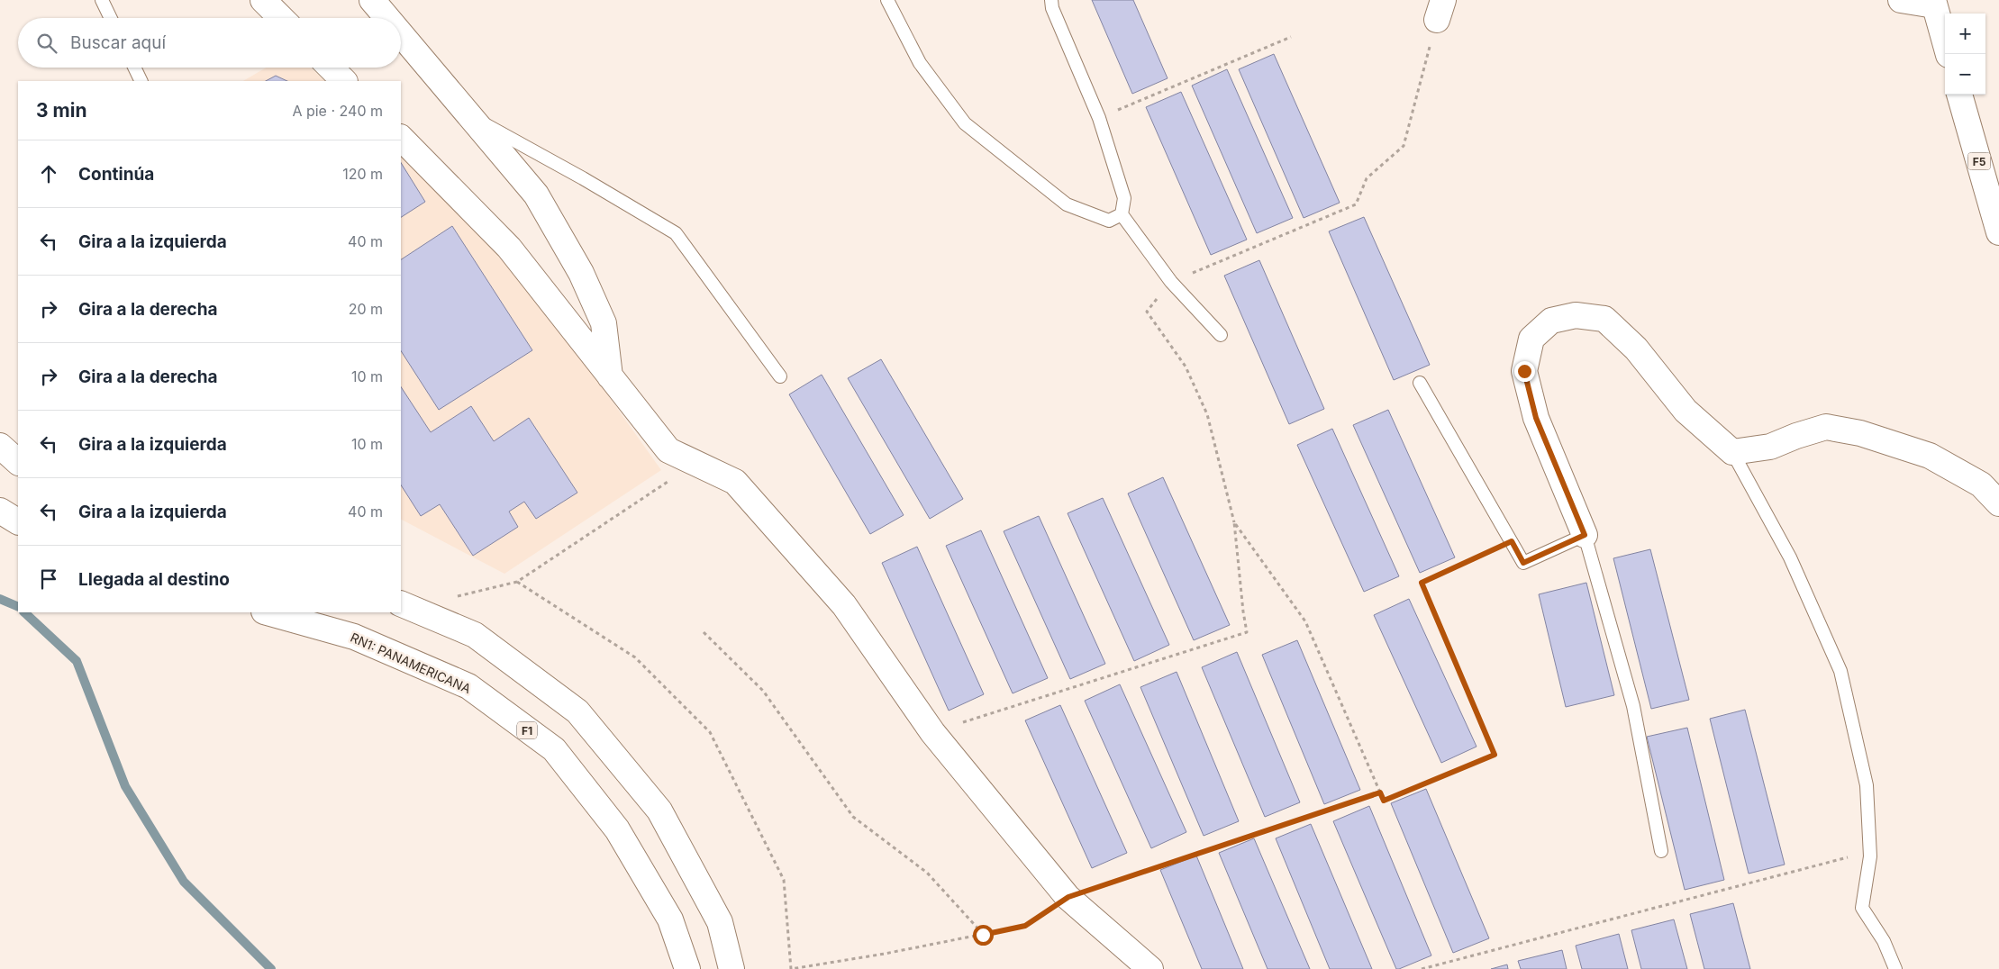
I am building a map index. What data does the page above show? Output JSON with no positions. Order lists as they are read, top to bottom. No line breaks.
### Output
{"streets":{"main road":["F5","RN1: PANAMERICANA","F1"]},"page":{"map_buttons":["+","−"],"search":"Buscar aquí","heading":["3 min","A pie · 240 m"],"list":[["Continúa","120 m"],["Gira a la izquierda","40 m"],["Gira a la derecha","20 m"],["Gira a la derecha","10 m"],["Gira a la izquierda","10 m"],["Gira a la izquierda","40 m"],"Llegada al destino"]}}
